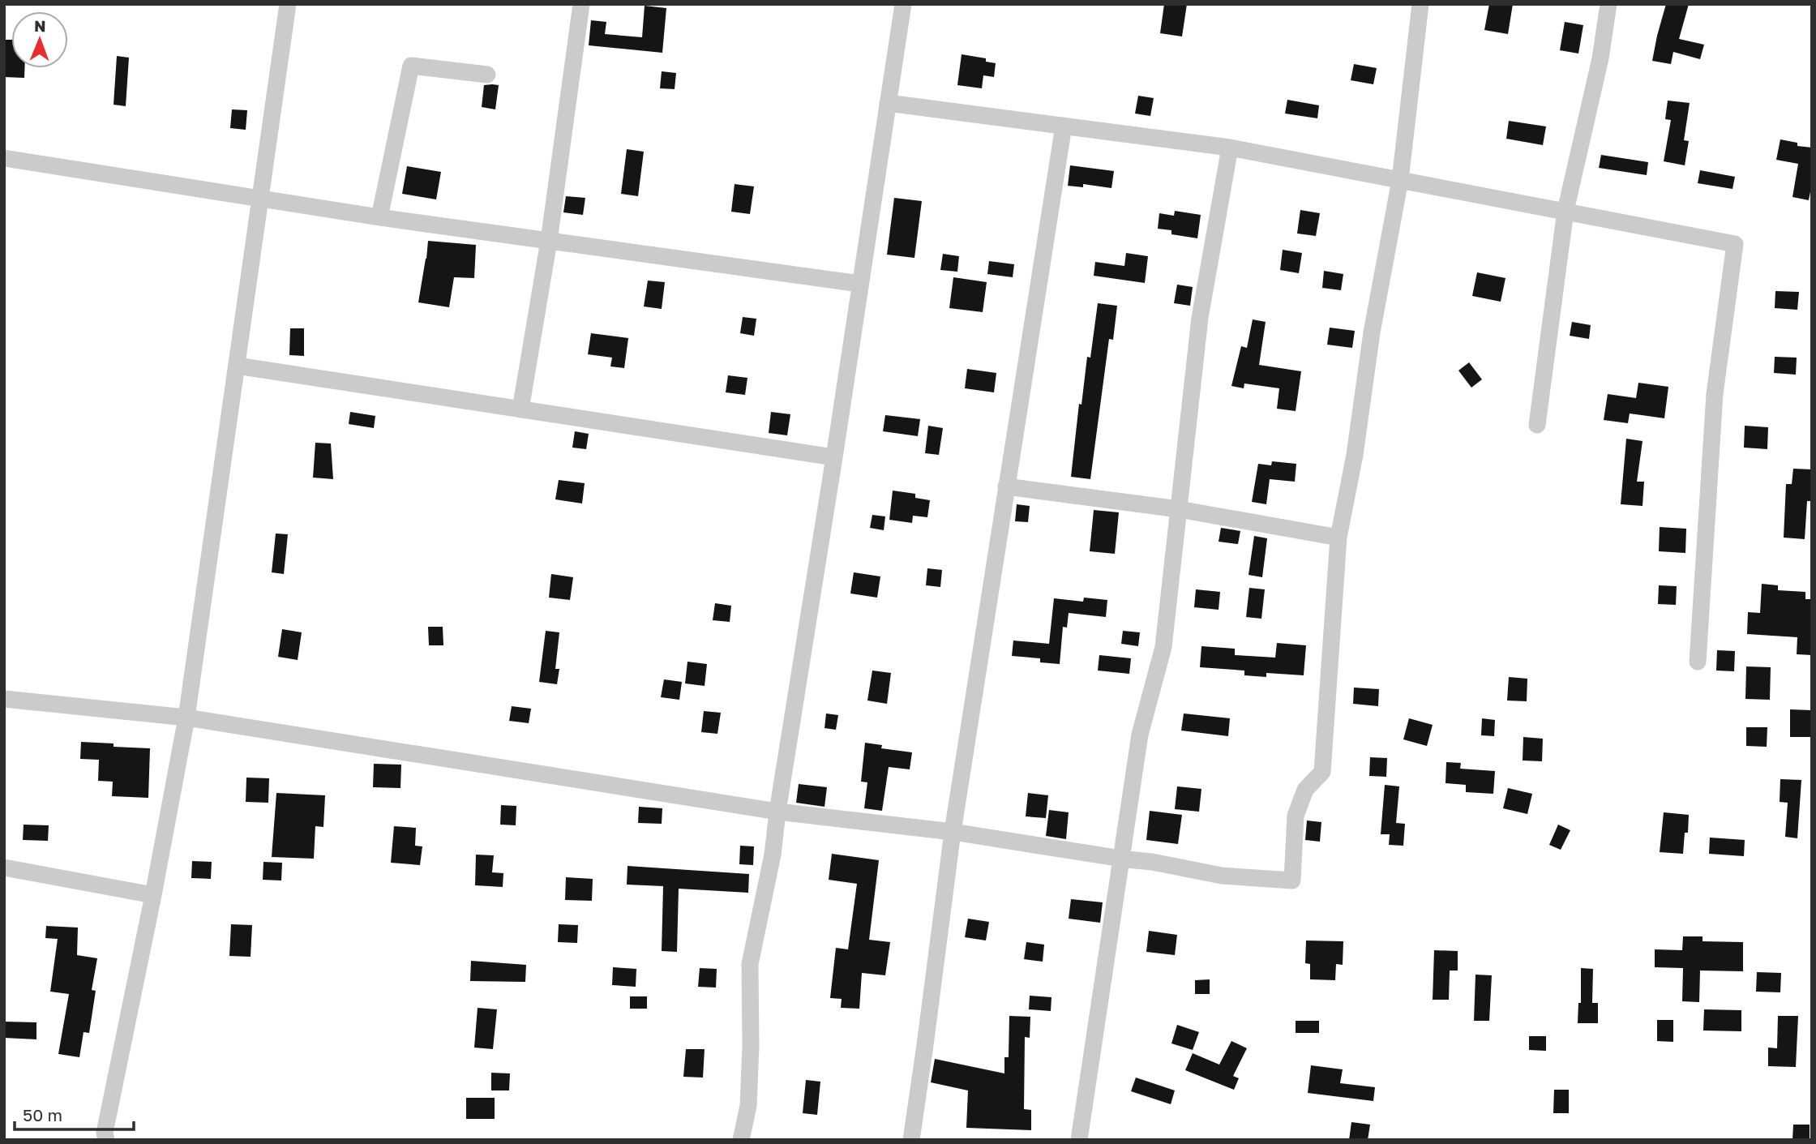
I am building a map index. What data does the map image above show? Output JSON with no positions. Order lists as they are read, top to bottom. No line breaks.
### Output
{"scale_bar":"50 m","north":"top"}
